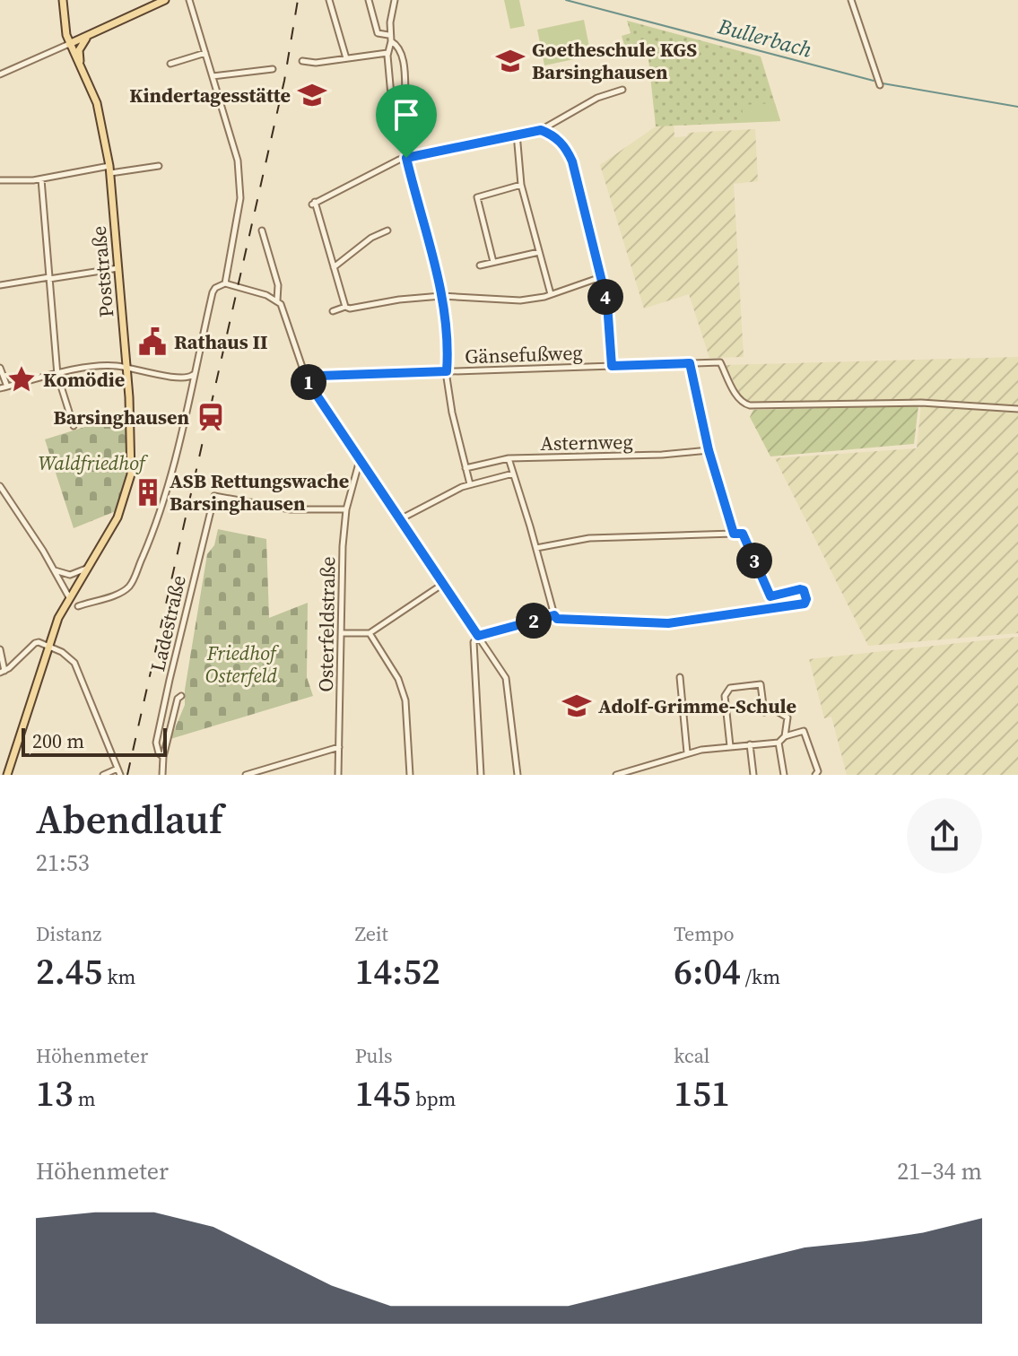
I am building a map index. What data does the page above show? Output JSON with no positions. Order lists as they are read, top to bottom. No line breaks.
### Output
{"streets":{"main road":["Poststraße"],"street":["Gänsefußweg","Asternweg","Ladestraße","Osterfeldstraße"]},"crossings":[["Ladestraße","Osterfeldstraße"]],"water":["Bullerbach"],"parks":["Waldfriedhof","Friedhof Osterfeld"],"places":{"school or university":["Goetheschule KGS Barsinghausen","Kindertagesstätte","Adolf-Grimme-Schule"],"public building":["Rathaus II"],"place":["Komödie"],"station":["Barsinghausen"],"building":["ASB Rettungswache Barsinghausen"]},"scale_bar":"200 m","page":{"pins":["4","1","3","2"],"scale":"200 m","heading":["Abendlauf","21:53"],"stats":[["Distanz","2.45 km"],["Zeit","14:52"],["Tempo","6:04 /km"],["Höhenmeter","13 m"],["Puls","145 bpm"],["kcal","151"]],"chart":["Höhenmeter","21–34 m"]}}
